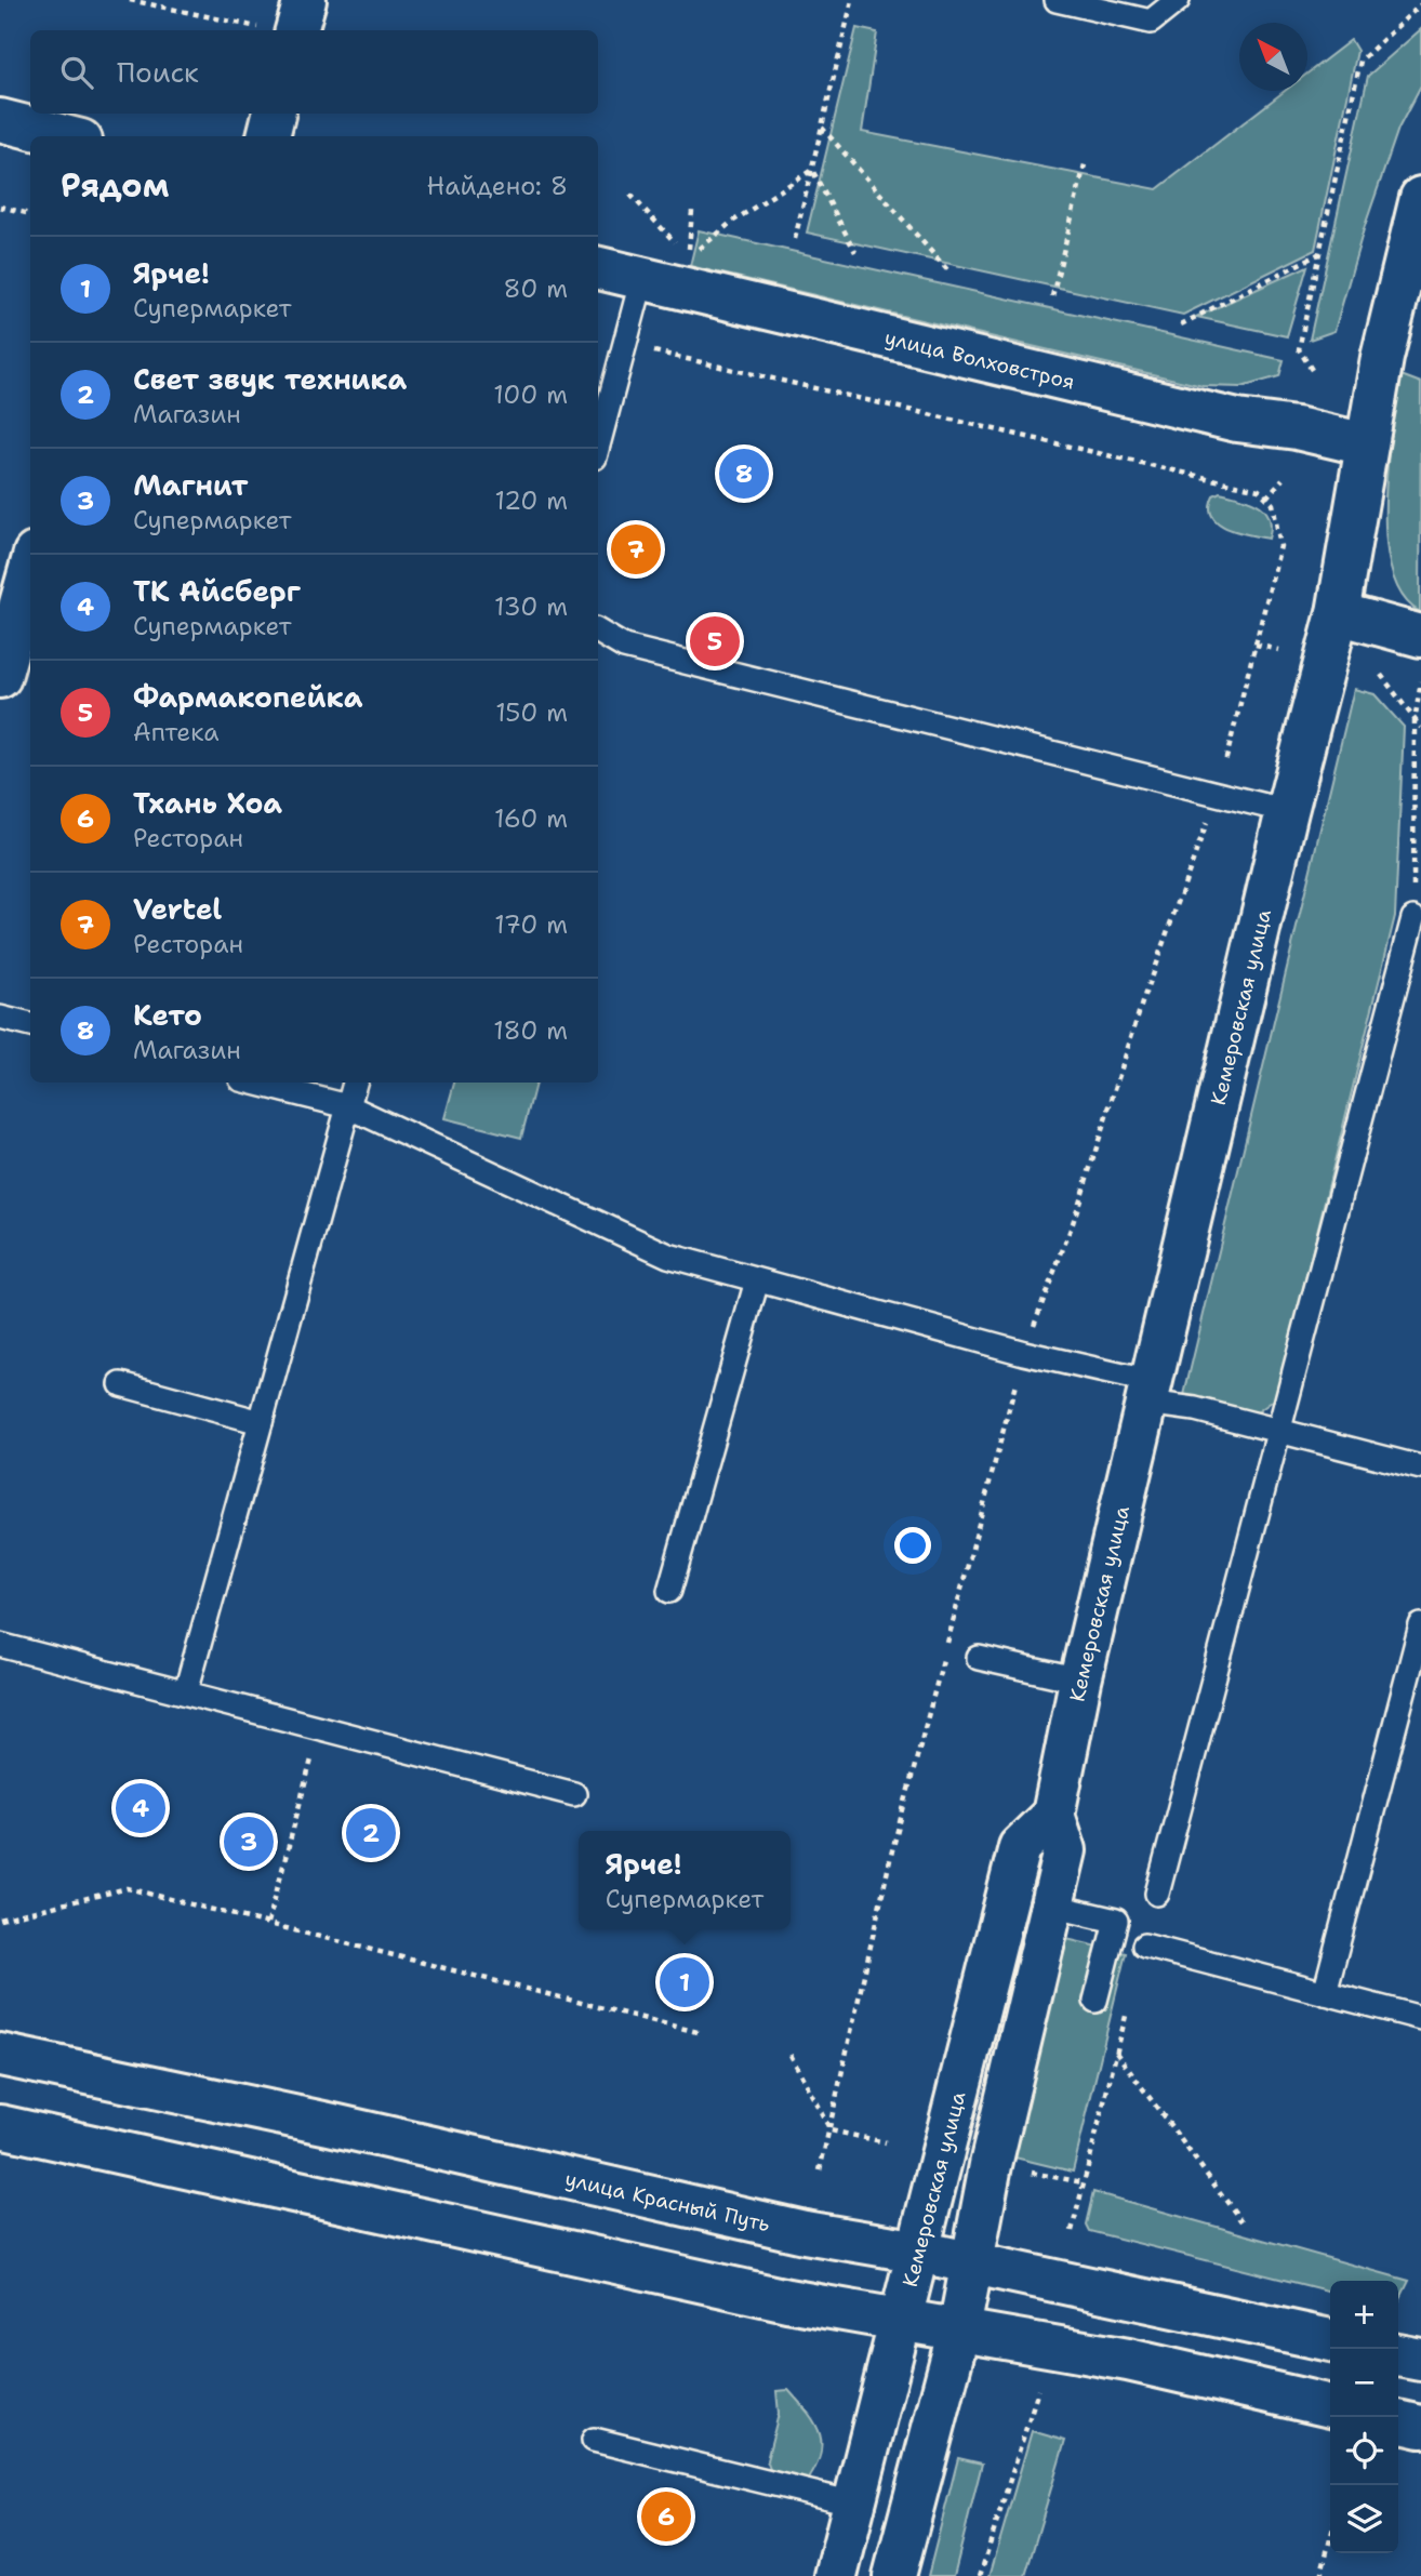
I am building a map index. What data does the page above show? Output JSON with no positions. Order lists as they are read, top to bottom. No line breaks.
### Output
{"streets":{"main road":["улица Волховстроя","Кемеровская улица","улица Красный Путь"]},"crossings":[["улица Волховстроя","Кемеровская улица"],["Кемеровская улица","улица Красный Путь"]],"north":"top left","page":{"search":"Поиск","heading":["Рядом","Найдено: 8"],"list":[{"mark":"1","name":"Ярче!","note":"Супермаркет","value":"80 m"},{"mark":"2","name":"Свет звук техника","note":"Магазин","value":"100 m"},{"mark":"3","name":"Магнит","note":"Супермаркет","value":"120 m"},{"mark":"4","name":"ТК Айсберг","note":"Супермаркет","value":"130 m"},{"mark":"5","name":"Фармакопейка","note":"Аптека","value":"150 m"},{"mark":"6","name":"Тхань Хоа","note":"Ресторан","value":"160 m"},{"mark":"7","name":"Vertel","note":"Ресторан","value":"170 m"},{"mark":"8","name":"Кето","note":"Магазин","value":"180 m"}],"pins":["8","7","5","4","2","3","1","6"],"popup":["Ярче!","Супермаркет"],"map_buttons":["+","−"]}}
